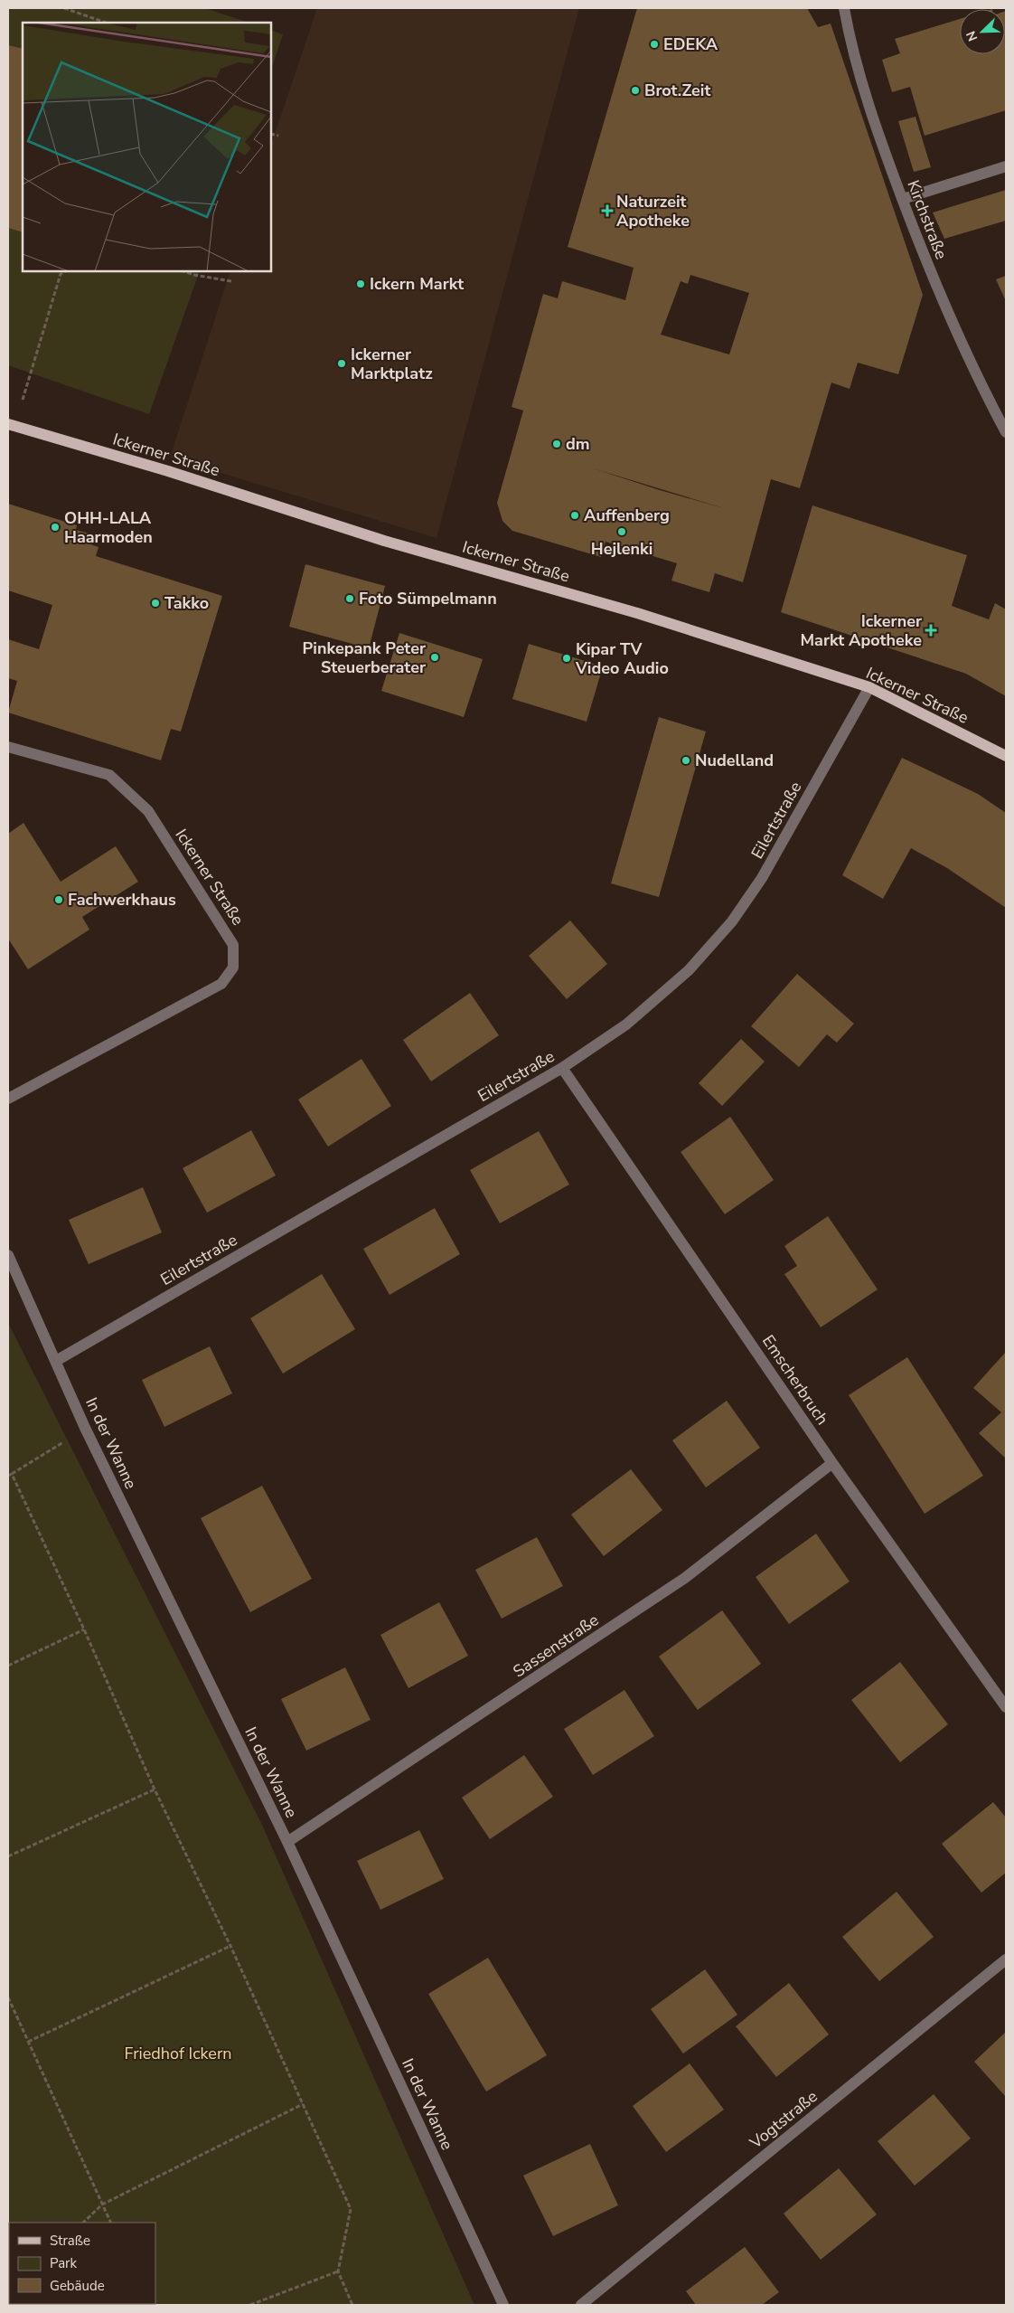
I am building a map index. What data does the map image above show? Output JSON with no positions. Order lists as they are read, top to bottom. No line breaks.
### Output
{"streets":{"main road":["Ickerner Straße"],"street":["Kirchstraße","Eilertstraße","Emscherbruch","In der Wanne","Sassenstraße","Vogtstraße"]},"crossings":[["Ickerner Straße","Eilertstraße"],["Eilertstraße","Emscherbruch"],["Eilertstraße","In der Wanne"],["Emscherbruch","Sassenstraße"],["In der Wanne","Sassenstraße"]],"parks":["Friedhof Ickern"],"places":{"other":["EDEKA","Brot.Zeit","Ickern Markt","Ickerner Marktplatz","dm","Auffenberg","OHH-LALA Haarmoden","Hejlenki","Foto Sümpelmann","Takko","Pinkepank Peter Steuerberater","Kipar TV Video Audio","Nudelland","Fachwerkhaus"],"health":["Naturzeit Apotheke","Ickerner Markt Apotheke"]},"legend":["Straße","Park","Gebäude"],"north":"bottom left"}
